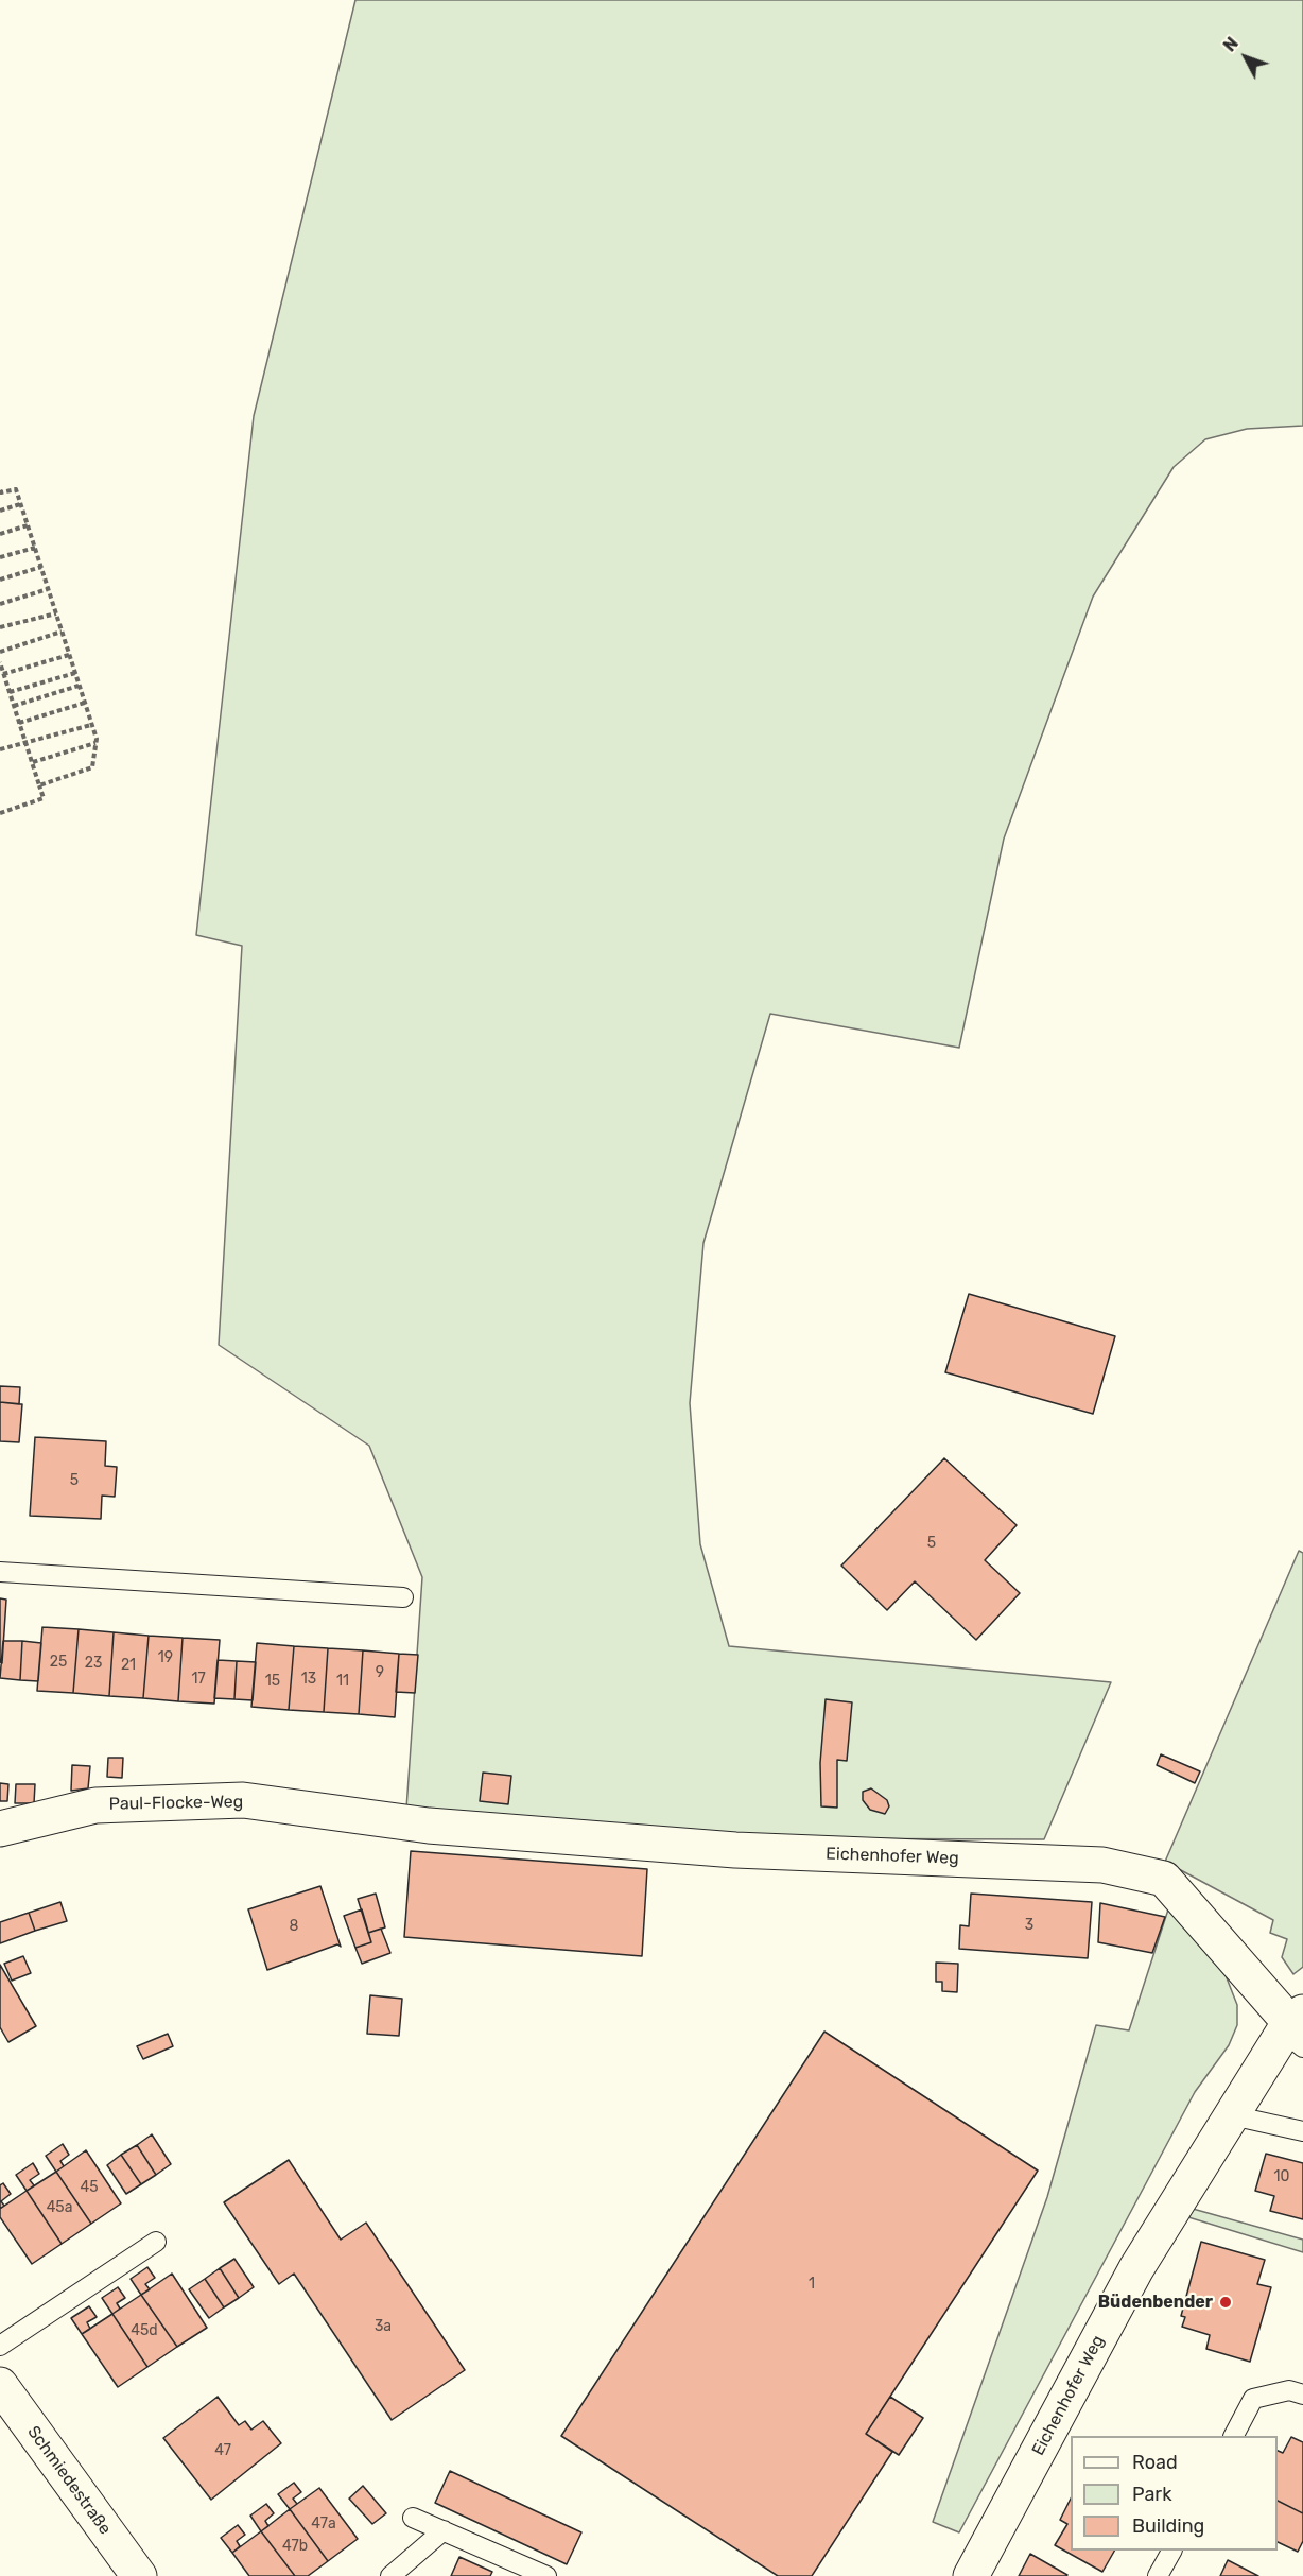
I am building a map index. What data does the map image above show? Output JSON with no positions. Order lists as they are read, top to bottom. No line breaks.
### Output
{"streets":{"street":["Paul-Flocke-Weg","Eichenhofer Weg","Schmiedestraße"]},"crossings":[["Paul-Flocke-Weg","Eichenhofer Weg"]],"places":["Büdenbender"],"house_numbers":["5","5","19","25","23","21","9","17","13","15","11","3","8","10","45","45a","1","3a","45d","47","47a","47b"],"legend":["Road","Park","Building"],"north":"top left"}
